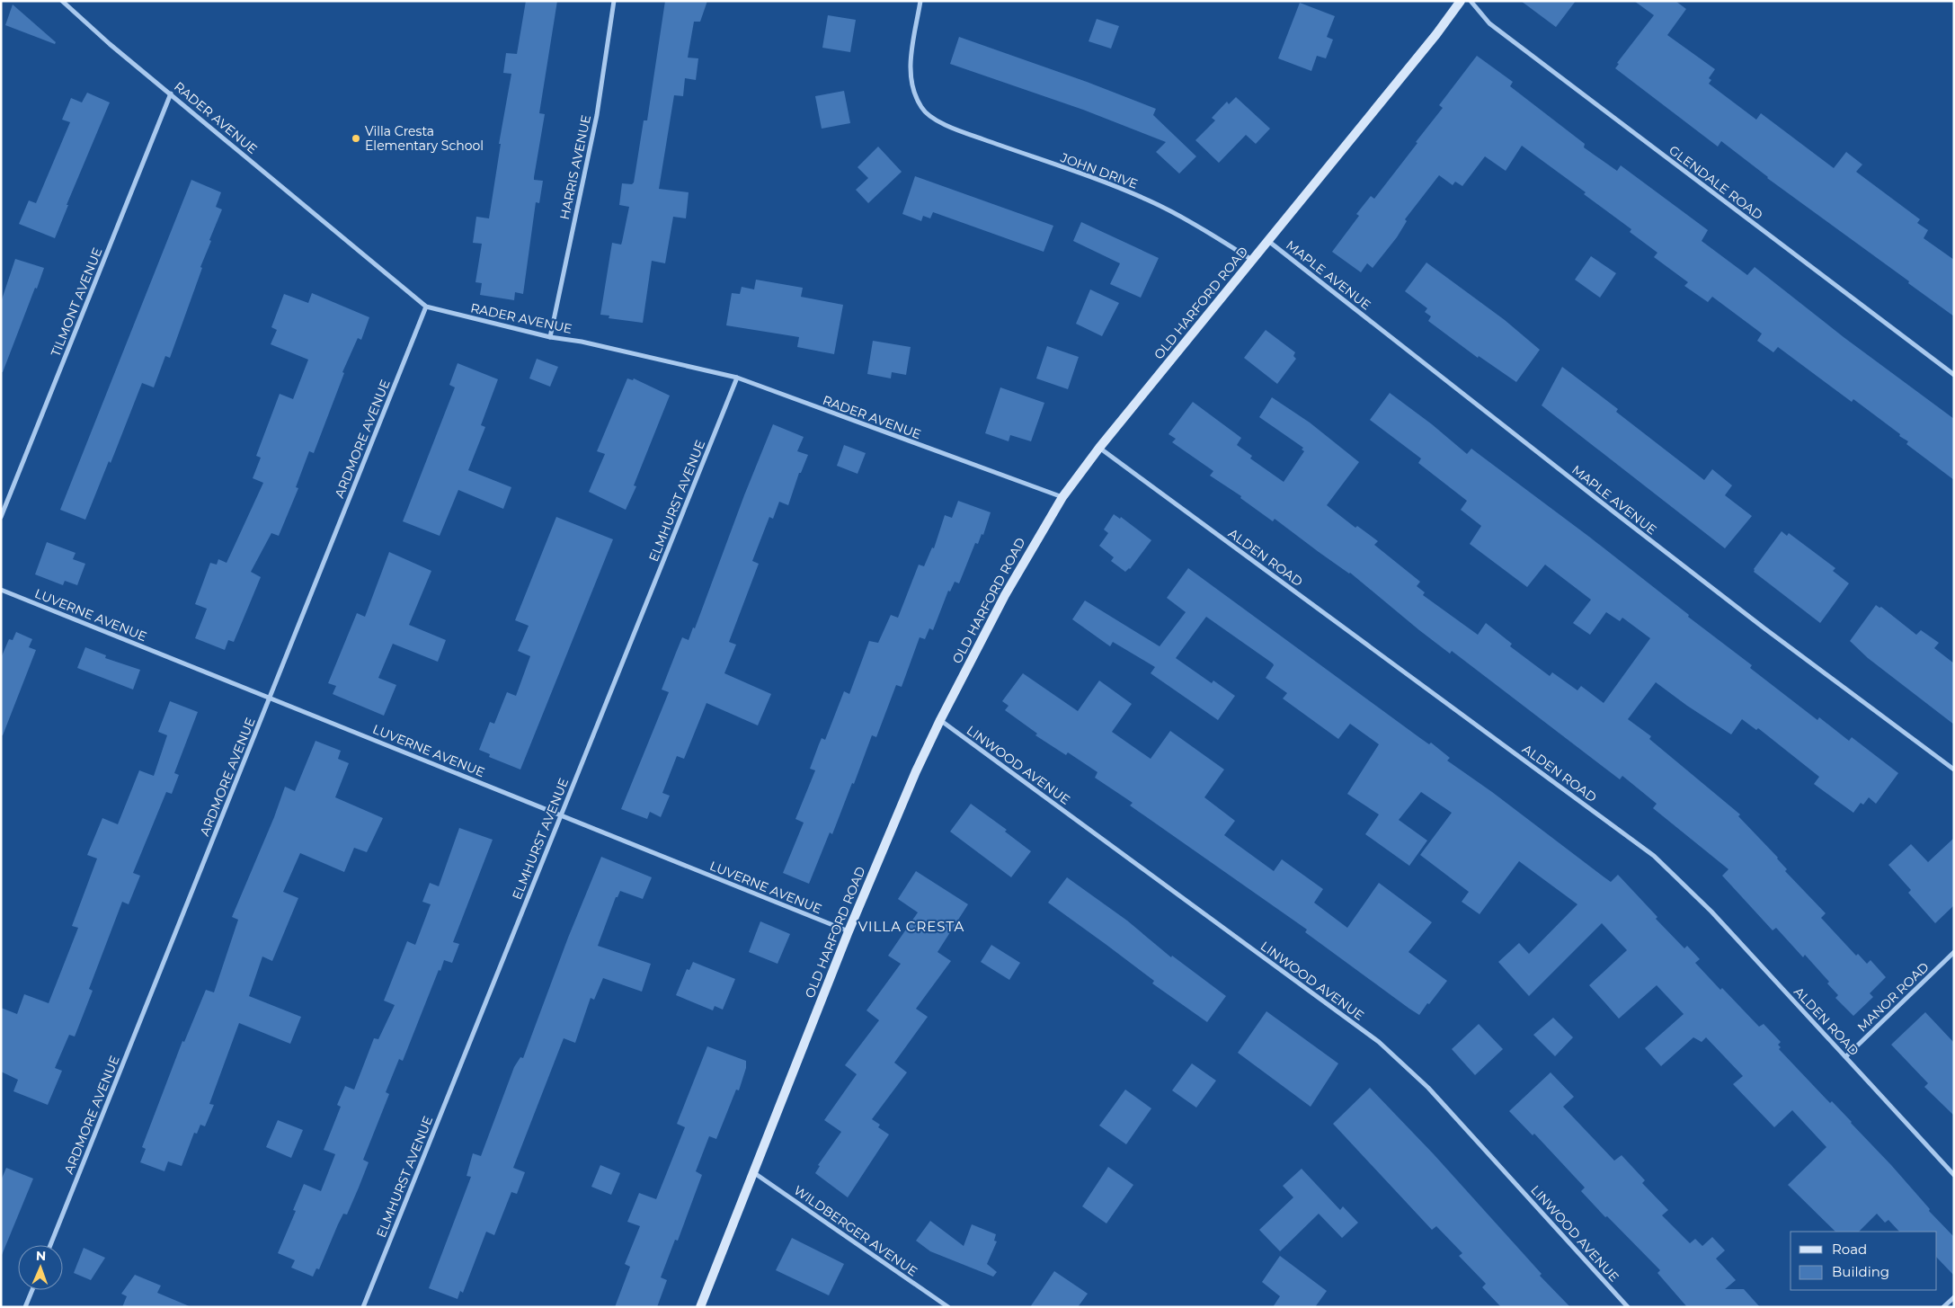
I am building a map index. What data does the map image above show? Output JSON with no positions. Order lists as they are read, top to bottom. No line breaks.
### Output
{"streets":{"street":["RADER AVENUE","HARRIS AVENUE","JOHN DRIVE","GLENDALE ROAD","MAPLE AVENUE","TILMONT AVENUE","OLD HARFORD ROAD","ARDMORE AVENUE","ELMHURST AVENUE","ALDEN ROAD","LUVERNE AVENUE","LINWOOD AVENUE","MANOR ROAD","WILDBERGER AVENUE"]},"crossings":[["RADER AVENUE","HARRIS AVENUE"],["RADER AVENUE","TILMONT AVENUE"],["RADER AVENUE","OLD HARFORD ROAD"],["RADER AVENUE","ARDMORE AVENUE"],["RADER AVENUE","ELMHURST AVENUE"],["JOHN DRIVE","OLD HARFORD ROAD"],["MAPLE AVENUE","OLD HARFORD ROAD"],["OLD HARFORD ROAD","ALDEN ROAD"],["OLD HARFORD ROAD","LUVERNE AVENUE"],["OLD HARFORD ROAD","LINWOOD AVENUE"],["OLD HARFORD ROAD","WILDBERGER AVENUE"],["ARDMORE AVENUE","LUVERNE AVENUE"],["ELMHURST AVENUE","LUVERNE AVENUE"],["ALDEN ROAD","MANOR ROAD"]],"districts":["VILLA CRESTA"],"places":["Villa Cresta Elementary School"],"legend":["Road","Building"],"north":"top"}
